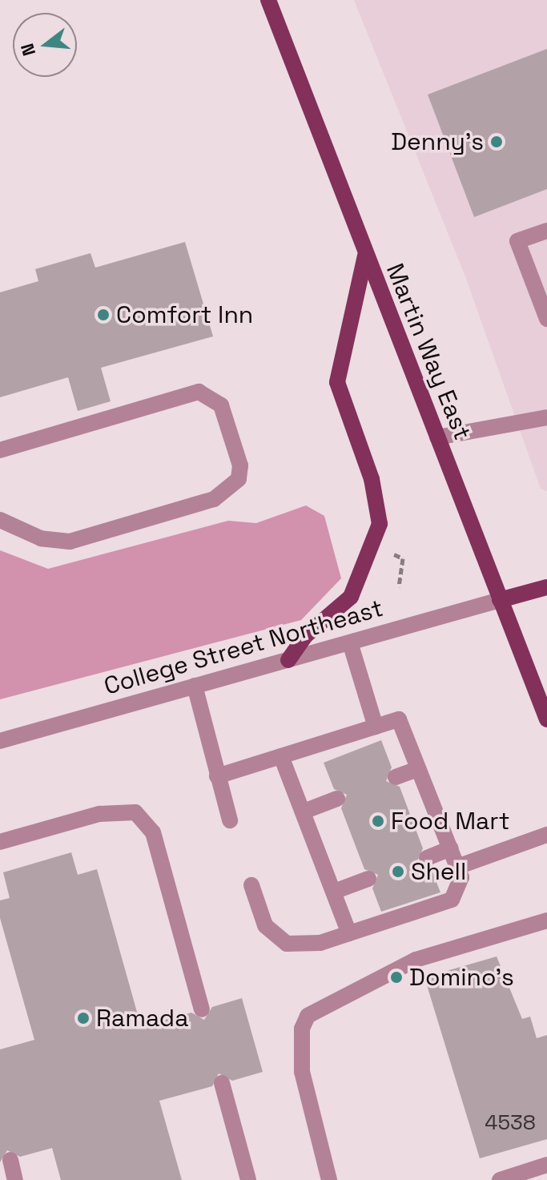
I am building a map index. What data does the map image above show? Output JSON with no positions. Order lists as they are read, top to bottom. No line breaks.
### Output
{"streets":{"main road":["Martin Way East"],"street":["College Street Northeast"]},"crossings":[["Martin Way East","College Street Northeast"]],"places":["Denny's","Comfort Inn","Food Mart","Shell","Domino's","Ramada"],"house_numbers":["4538"],"north":"left"}
